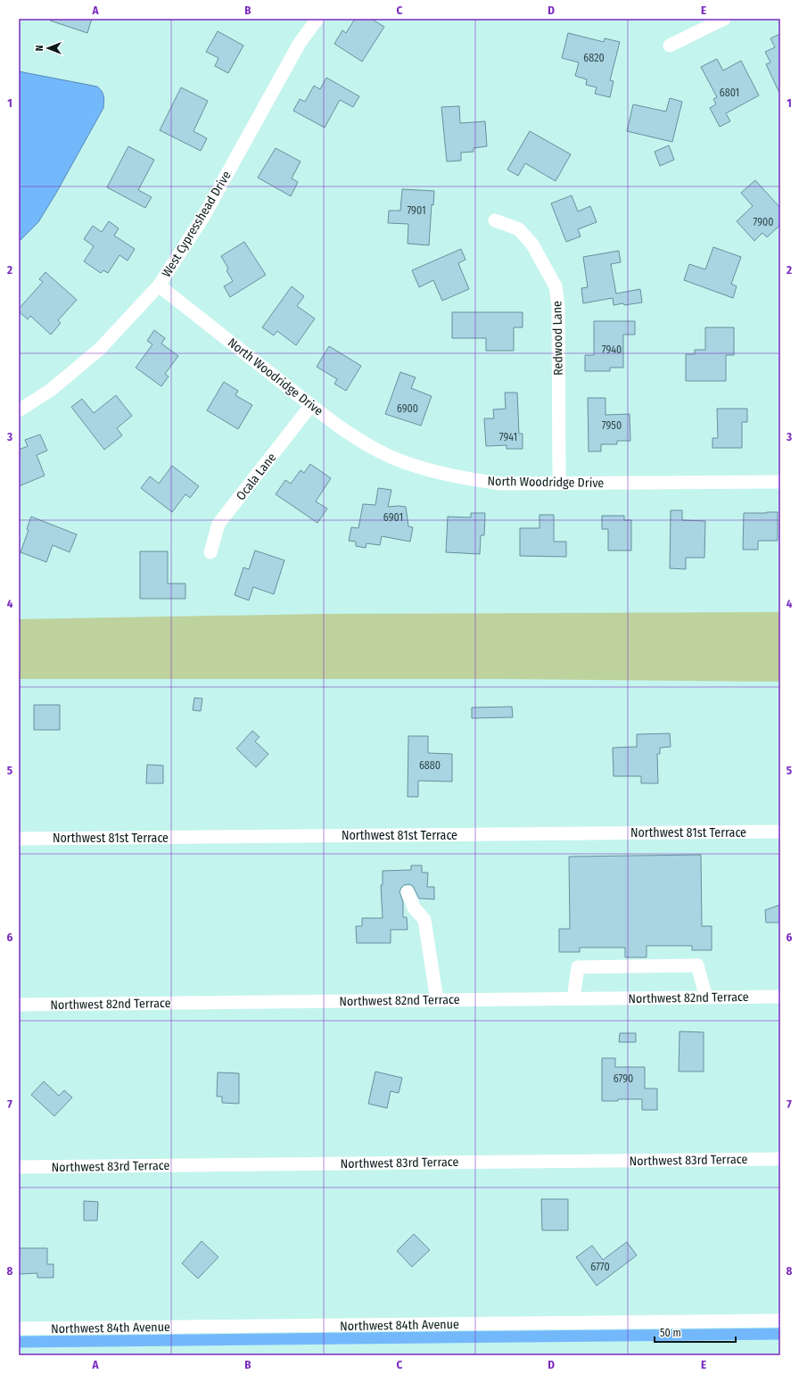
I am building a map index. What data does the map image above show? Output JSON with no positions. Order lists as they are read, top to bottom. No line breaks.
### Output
{"streets":{"street":["West Cypresshead Drive","Redwood Lane","North Woodridge Drive","Ocala Lane","Northwest 81st Terrace","Northwest 82nd Terrace","Northwest 83rd Terrace","Northwest 84th Avenue"]},"crossings":[["West Cypresshead Drive","North Woodridge Drive"],["Redwood Lane","North Woodridge Drive"],["North Woodridge Drive","Ocala Lane"]],"house_numbers":["6820","6801","7901","7900","7940","6900","7950","7941","6901","6880","6790","6770"],"scale_bar":"50 m","north":"left","grid":{"columns":["A","B","C","D","E"],"rows":["1","2","3","4","5","6","7","8"]}}
